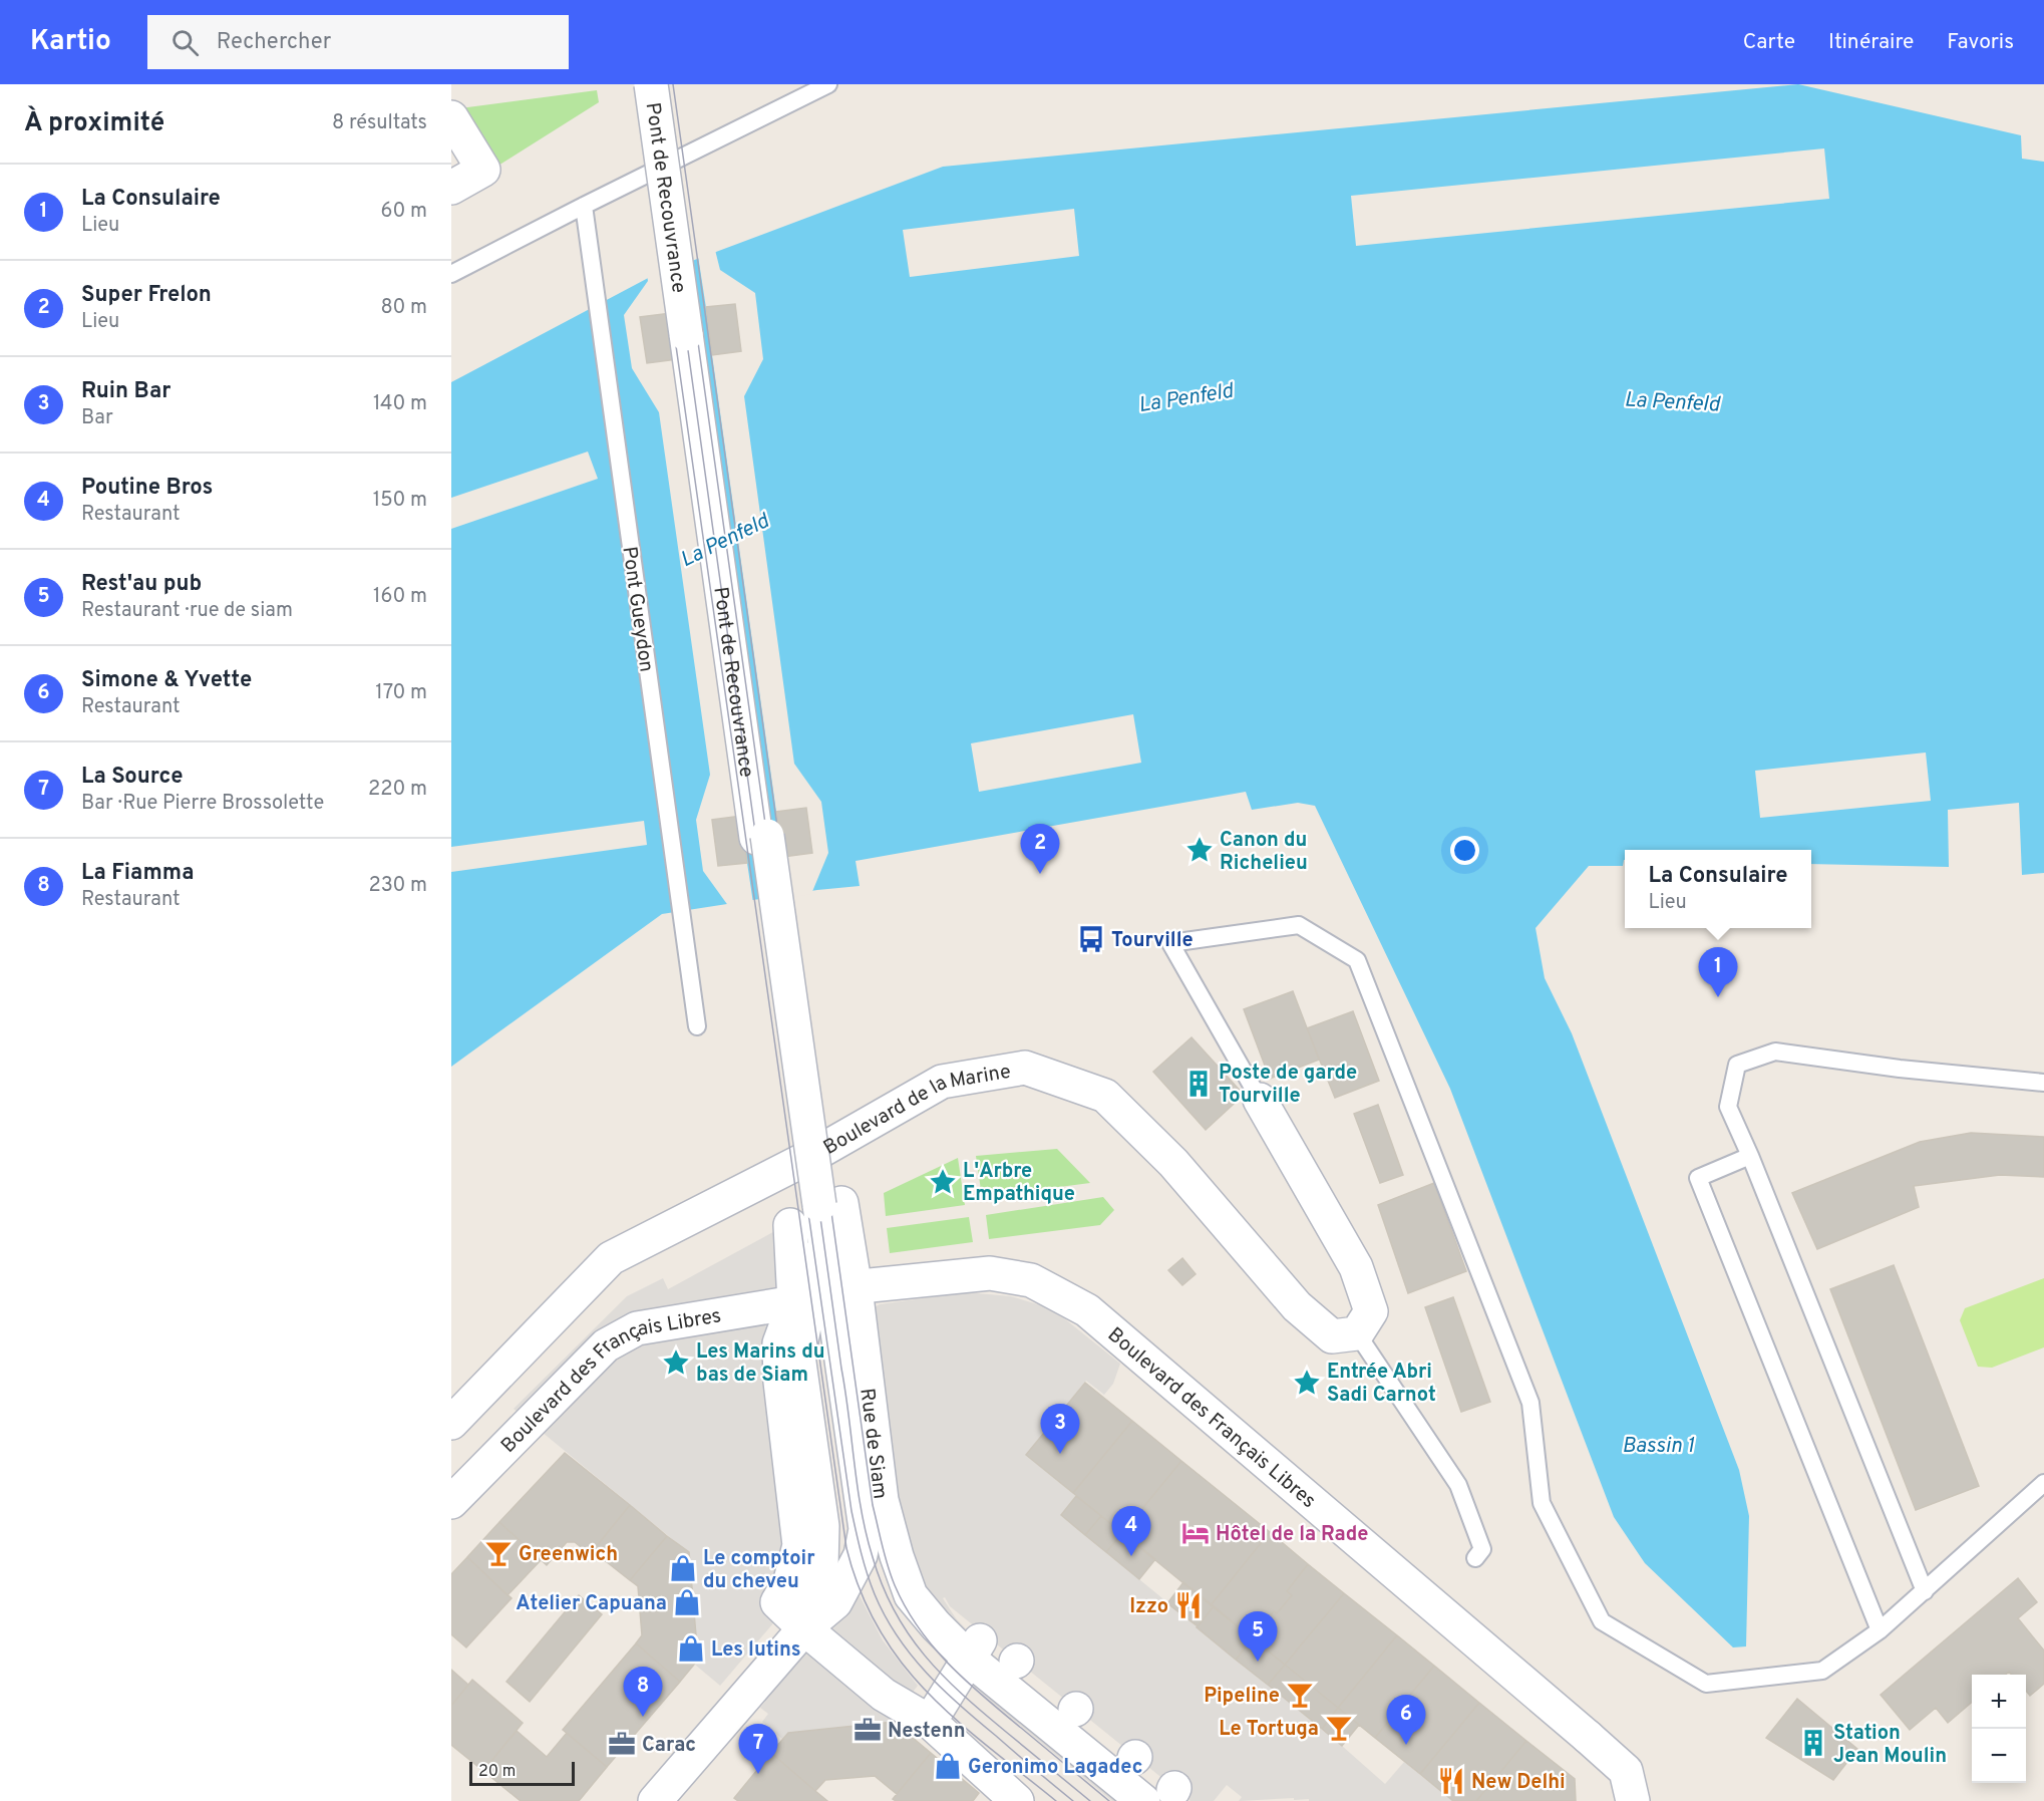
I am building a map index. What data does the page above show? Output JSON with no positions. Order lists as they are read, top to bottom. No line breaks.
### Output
{"streets":{"main road":["Pont de Recouvrance","Boulevard de la Marine","Boulevard des Français Libres","Rue de Siam"],"lane":["Pont Gueydon"]},"crossings":[["Pont de Recouvrance","Rue de Siam"],["Boulevard des Français Libres","Rue de Siam"]],"water":["La Penfeld","Bassin 1"],"places":{"place":["Canon du Richelieu","L'Arbre Empathique","Les Marins du bas de Siam","Entrée Abri Sadi Carnot"],"bus stop":["Tourville"],"building":["Poste de garde Tourville","Station Jean Moulin"],"hotel":["Hôtel de la Rade"],"bar":["Greenwich","Pipeline","Le Tortuga"],"shop":["Le comptoir du cheveu","Atelier Capuana","Les lutins","Geronimo Lagadec"],"restaurant":["Izzo","New Delhi"],"office":["Nestenn","Carac"]},"scale_bar":"20 m","page":{"header":"Kartio","search":"Rechercher","nav":["Carte","Itinéraire","Favoris"],"heading":["À proximité","8 résultats"],"list":[{"mark":"1","name":"La Consulaire","note":"Lieu","value":"60 m"},{"mark":"2","name":"Super Frelon","note":"Lieu","value":"80 m"},{"mark":"3","name":"Ruin Bar","note":"Bar","value":"140 m"},{"mark":"4","name":"Poutine Bros","note":"Restaurant","value":"150 m"},{"mark":"5","name":"Rest'au pub","note":"Restaurant · rue de siam","value":"160 m"},{"mark":"6","name":"Simone & Yvette","note":"Restaurant","value":"170 m"},{"mark":"7","name":"La Source","note":"Bar · Rue Pierre Brossolette","value":"220 m"},{"mark":"8","name":"La Fiamma","note":"Restaurant","value":"230 m"}],"pins":["2","1","3","4","5","8","6","7"],"popup":["La Consulaire","Lieu"],"map_buttons":["+","−"],"scale":"20 m"}}
